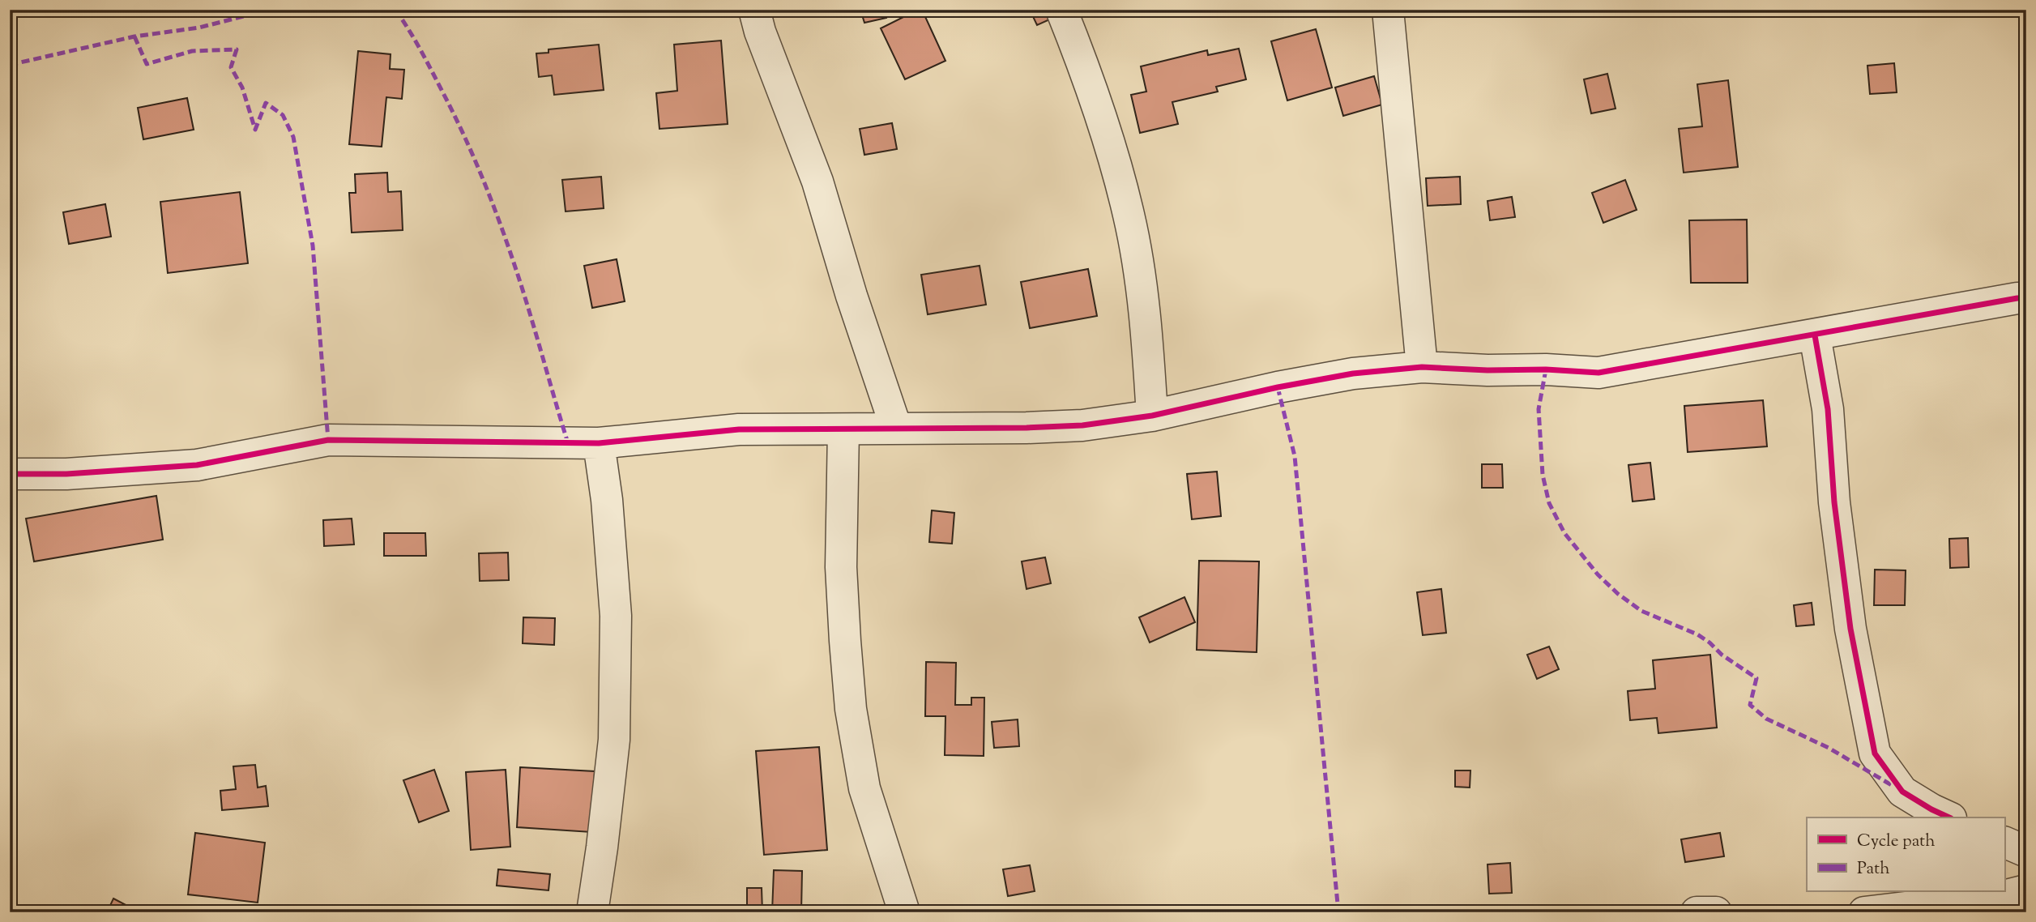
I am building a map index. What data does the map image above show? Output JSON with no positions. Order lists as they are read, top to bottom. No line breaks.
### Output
{"legend":["Cycle path","Path"]}
